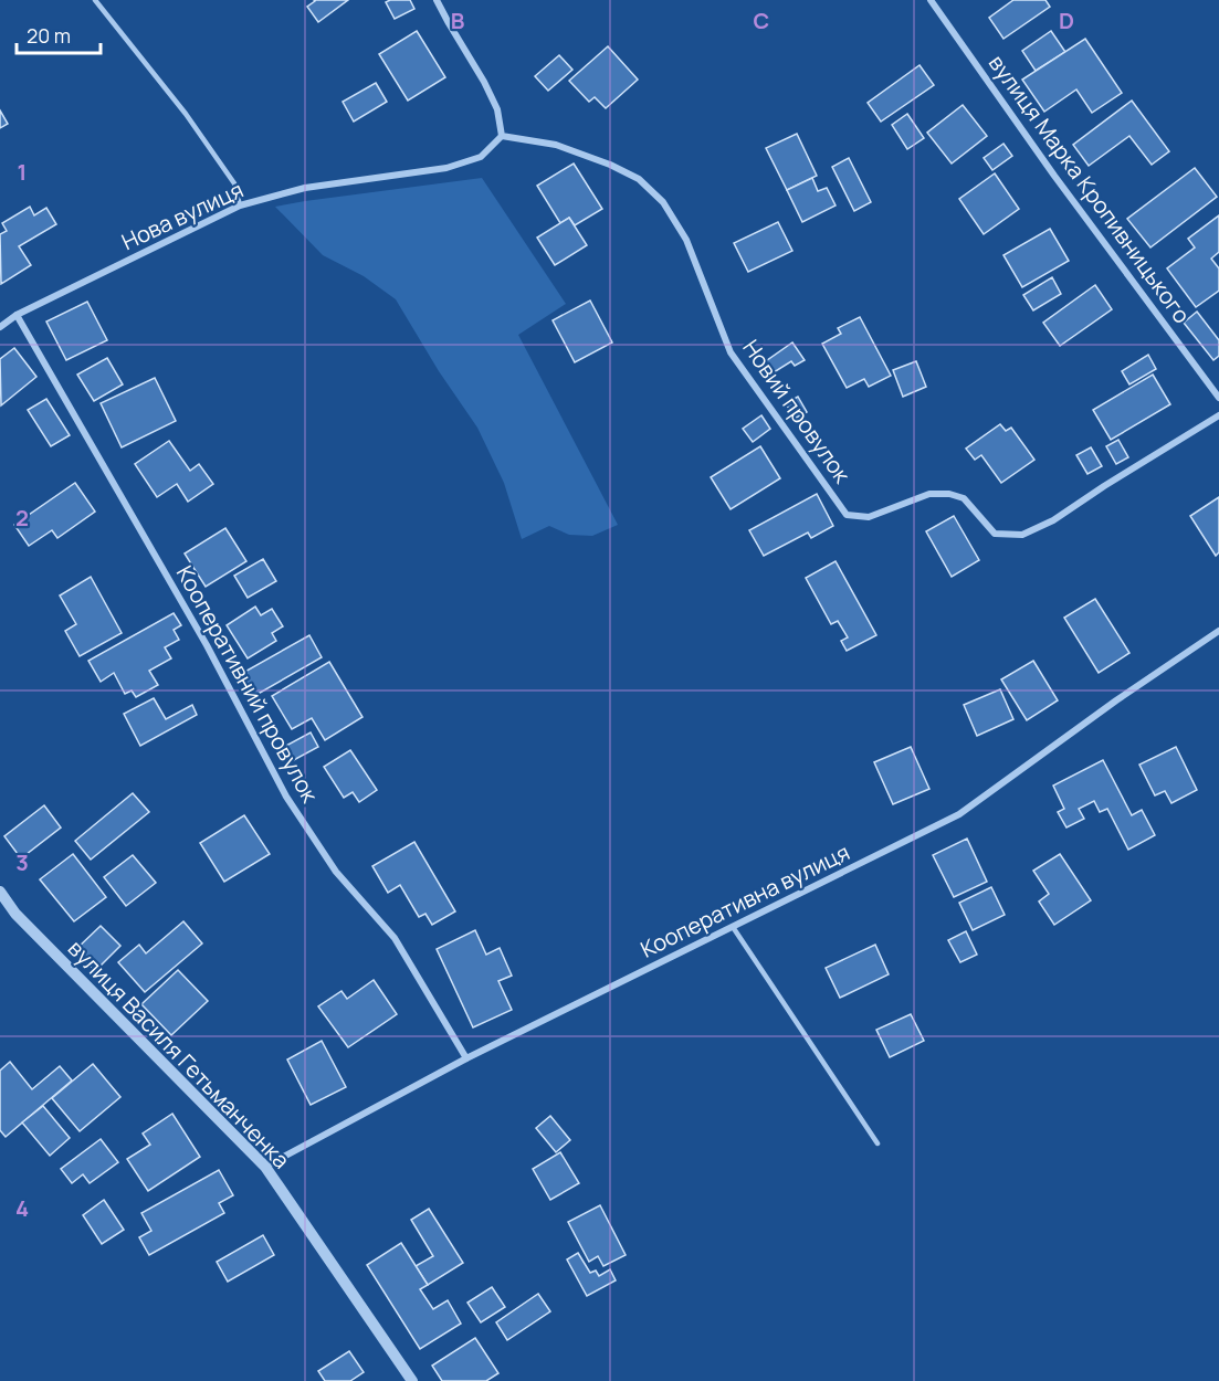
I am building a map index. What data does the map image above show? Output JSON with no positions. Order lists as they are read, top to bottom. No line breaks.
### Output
{"streets":{"street":["вулиця Марка Кропивницького","Нова вулиця","Новий провулок","Кооперативний провулок","Кооперативна вулиця","вулиця Василя Гетьманченка"]},"crossings":[["Нова вулиця","Новий провулок"],["Нова вулиця","Кооперативний провулок"],["Кооперативний провулок","Кооперативна вулиця"],["Кооперативна вулиця","вулиця Василя Гетьманченка"]],"scale_bar":"20 m","grid":{"columns":["B","C","D"],"rows":["1","2","3","4"]}}
